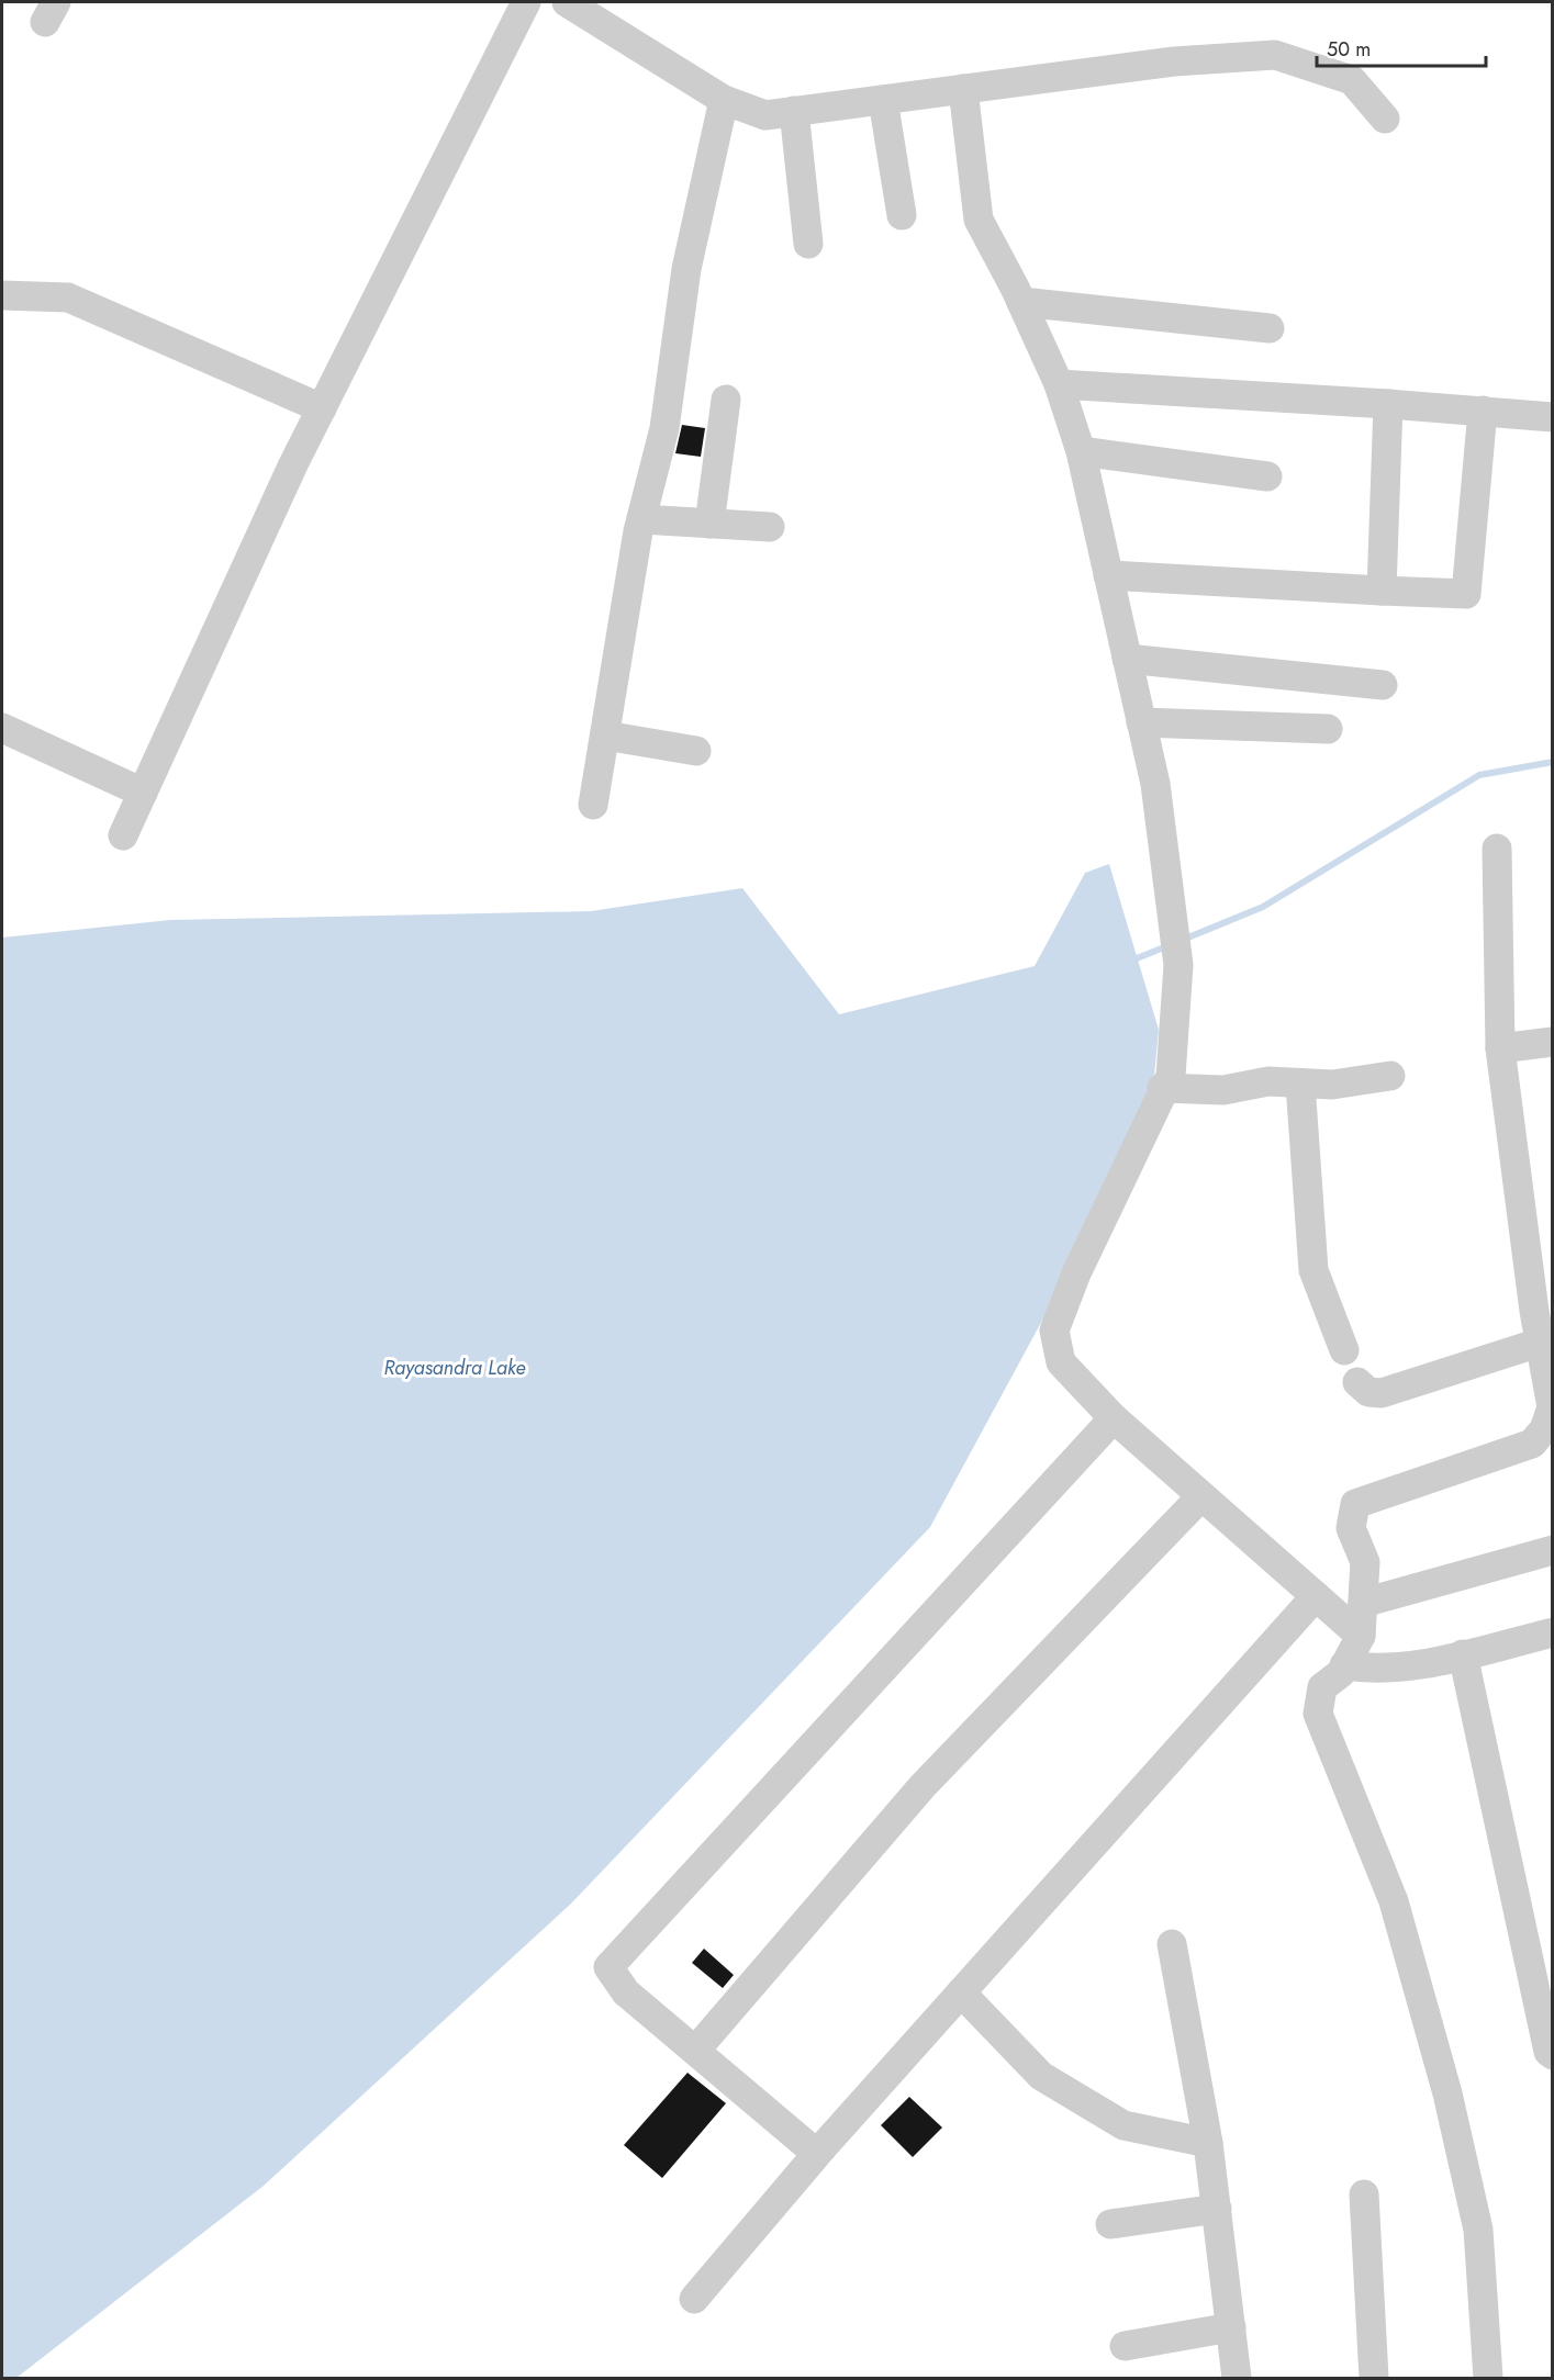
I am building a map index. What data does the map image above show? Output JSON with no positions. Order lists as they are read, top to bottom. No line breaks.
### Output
{"water":["Rayasandra Lake"],"scale_bar":"50 m"}
